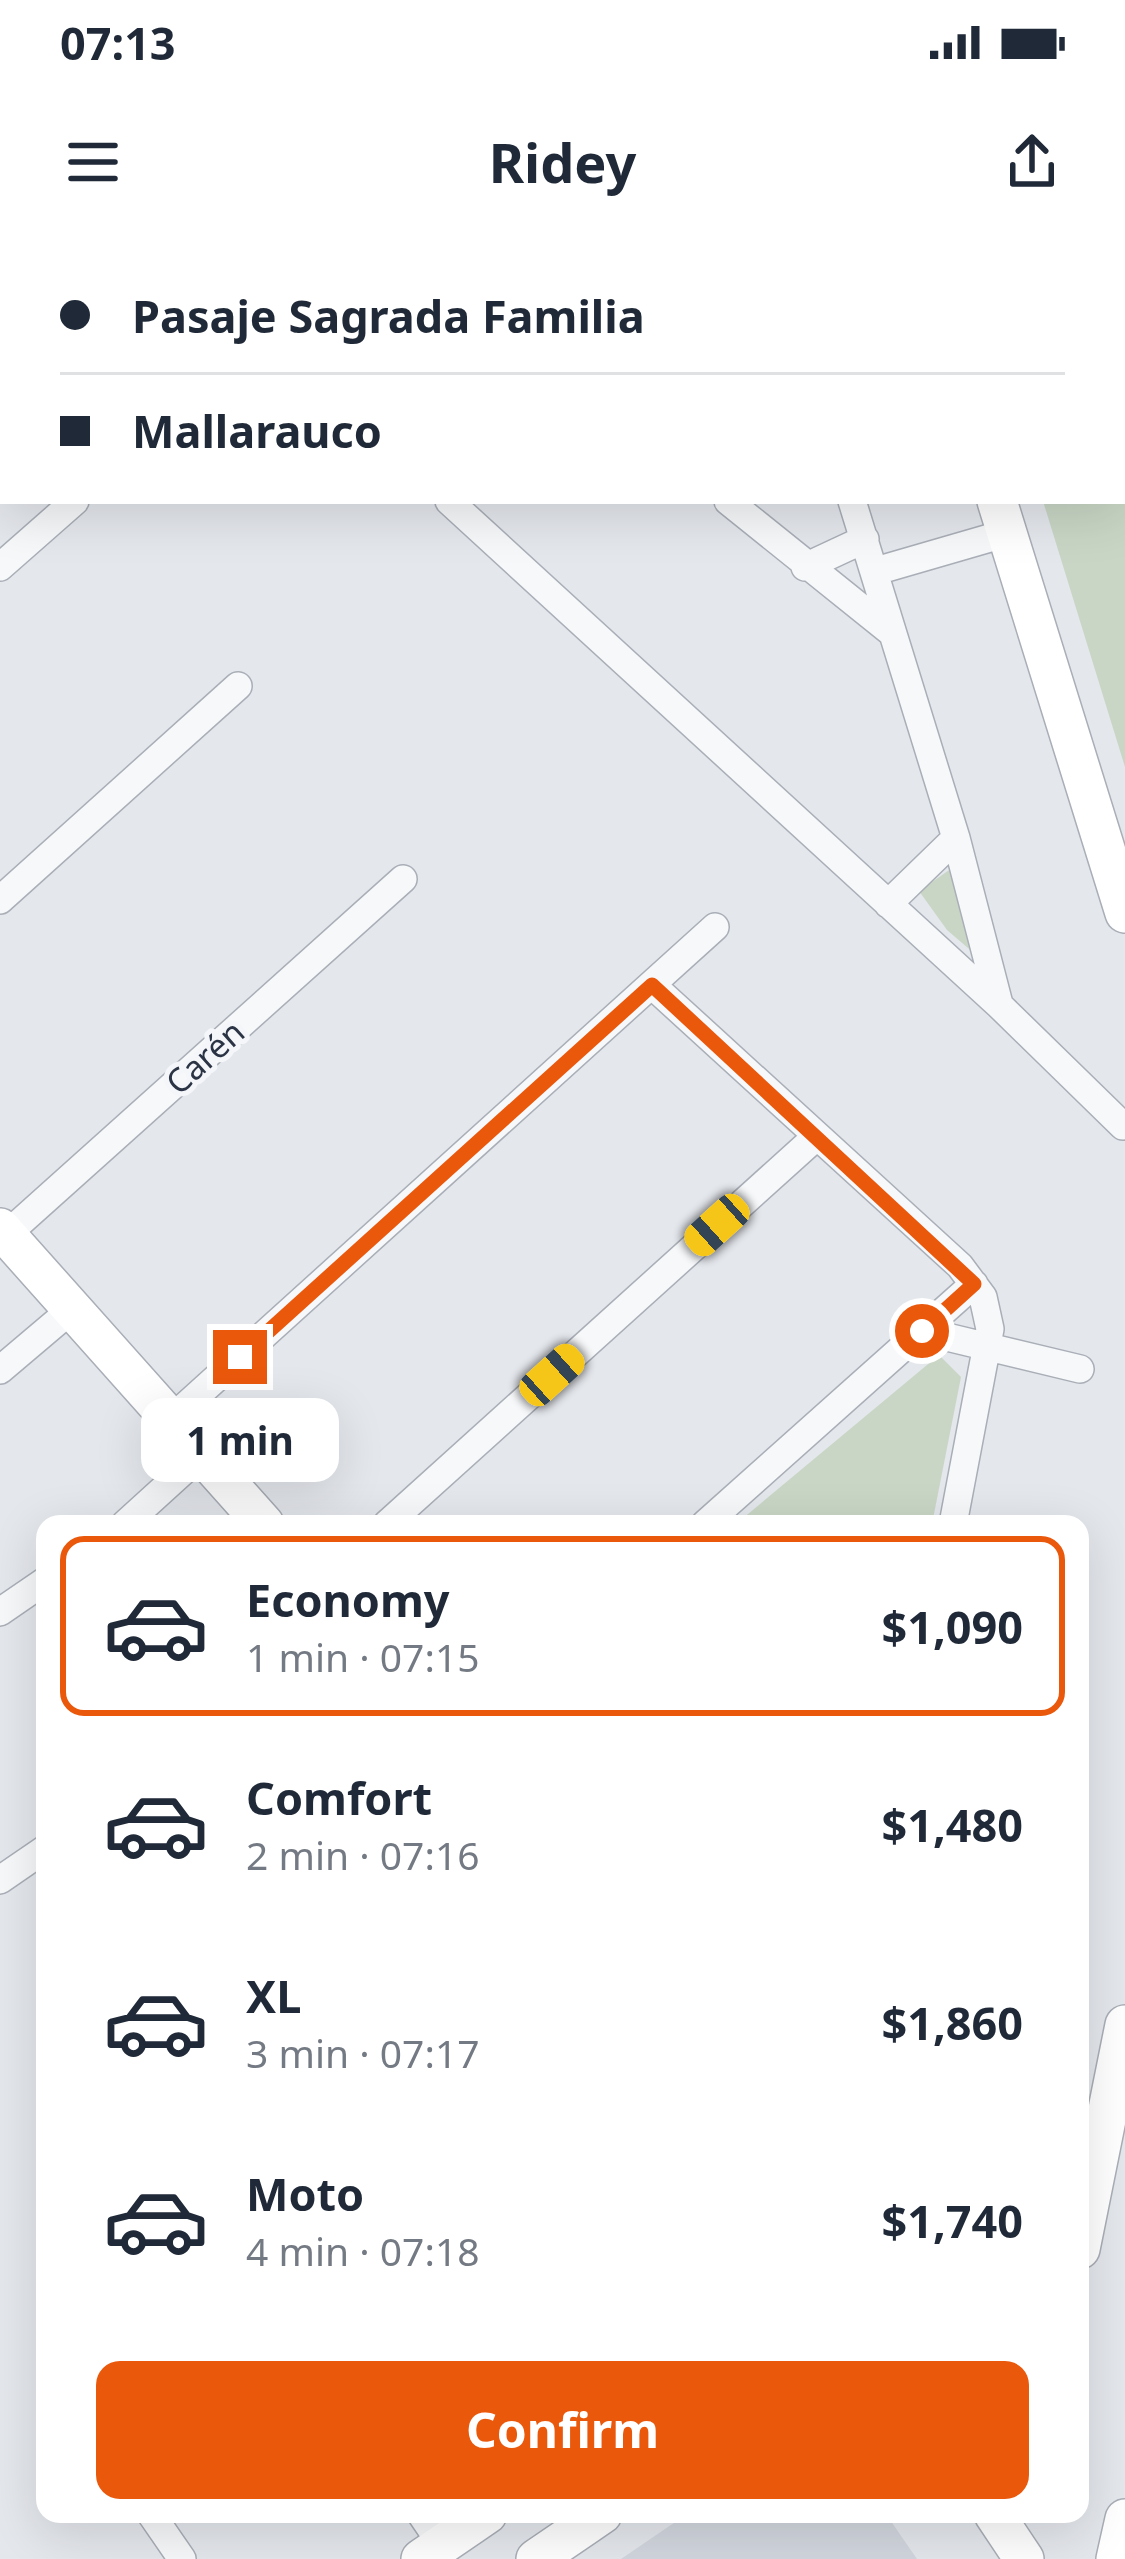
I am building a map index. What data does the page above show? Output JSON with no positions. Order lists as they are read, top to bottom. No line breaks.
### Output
{"streets":{"street":["Carén"]},"page":{"status":"07:13","header":"Ridey","banner":["Pasaje Sagrada Familia","Mallarauco"],"bubble":"1 min","list":[{"name":"Economy","note":"1 min · 07:15","value":"$1,090"},{"name":"Comfort","note":"2 min · 07:16","value":"$1,480"},{"name":"XL","note":"3 min · 07:17","value":"$1,860"},{"name":"Moto","note":"4 min · 07:18","value":"$1,740"}],"buttons":"Confirm"}}
